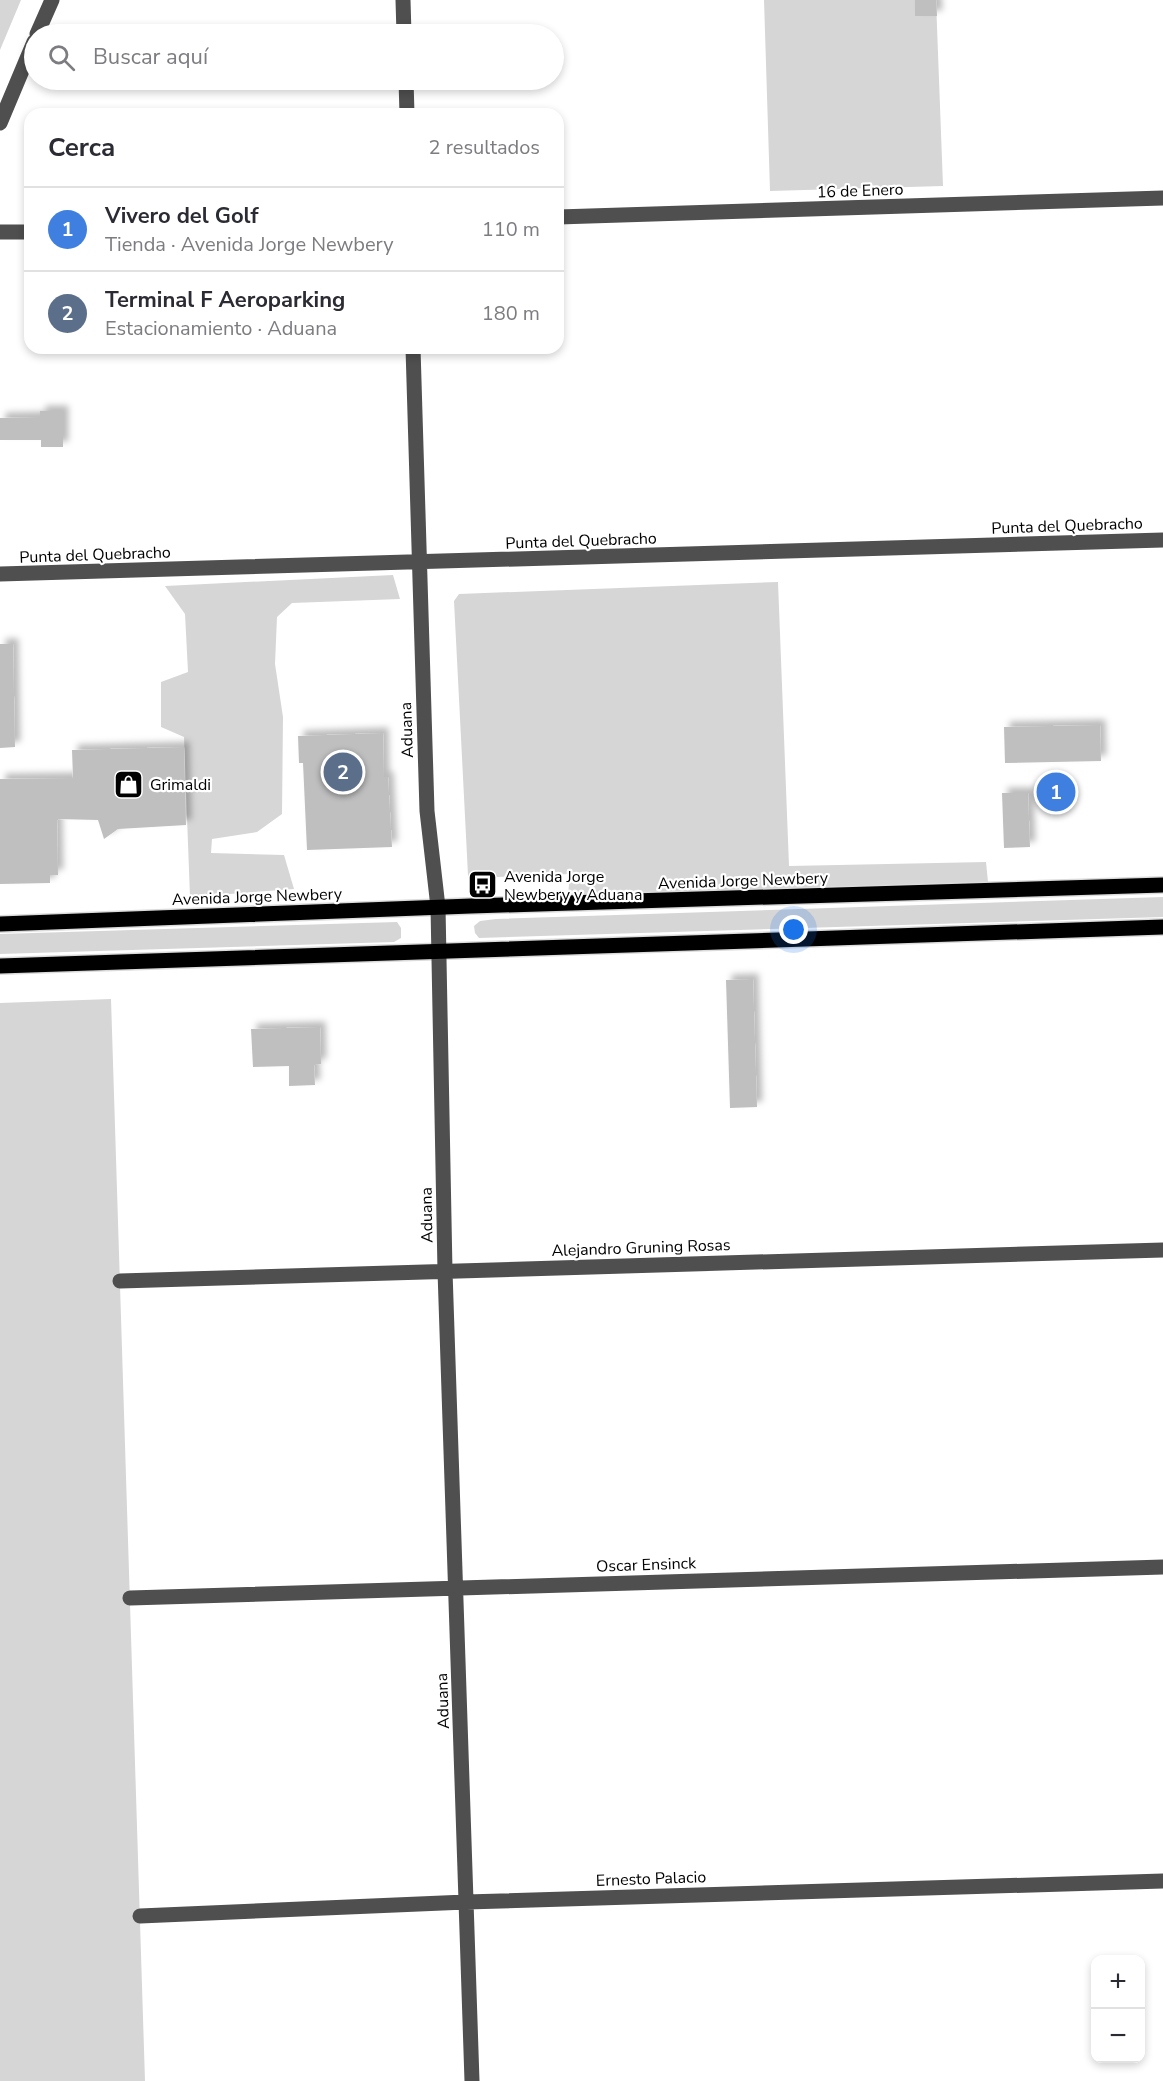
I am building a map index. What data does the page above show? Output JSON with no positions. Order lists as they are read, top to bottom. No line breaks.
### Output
{"streets":{"main road":["Avenida Jorge Newbery"],"street":["16 de Enero","Punta del Quebracho","Aduana","Alejandro Gruning Rosas","Oscar Ensinck","Ernesto Palacio"]},"crossings":[["Punta del Quebracho","Aduana"],["Aduana","Avenida Jorge Newbery"],["Aduana","Alejandro Gruning Rosas"],["Aduana","Oscar Ensinck"],["Aduana","Ernesto Palacio"]],"places":{"shop":["Grimaldi"],"bus stop":["Avenida Jorge Newbery y Aduana"]},"page":{"search":"Buscar aquí","heading":["Cerca","2 resultados"],"list":[{"mark":"1","name":"Vivero del Golf","note":"Tienda · Avenida Jorge Newbery","value":"110 m"},{"mark":"2","name":"Terminal F Aeroparking","note":"Estacionamiento · Aduana","value":"180 m"}],"pins":["2","1"],"map_buttons":["+","−"]}}
